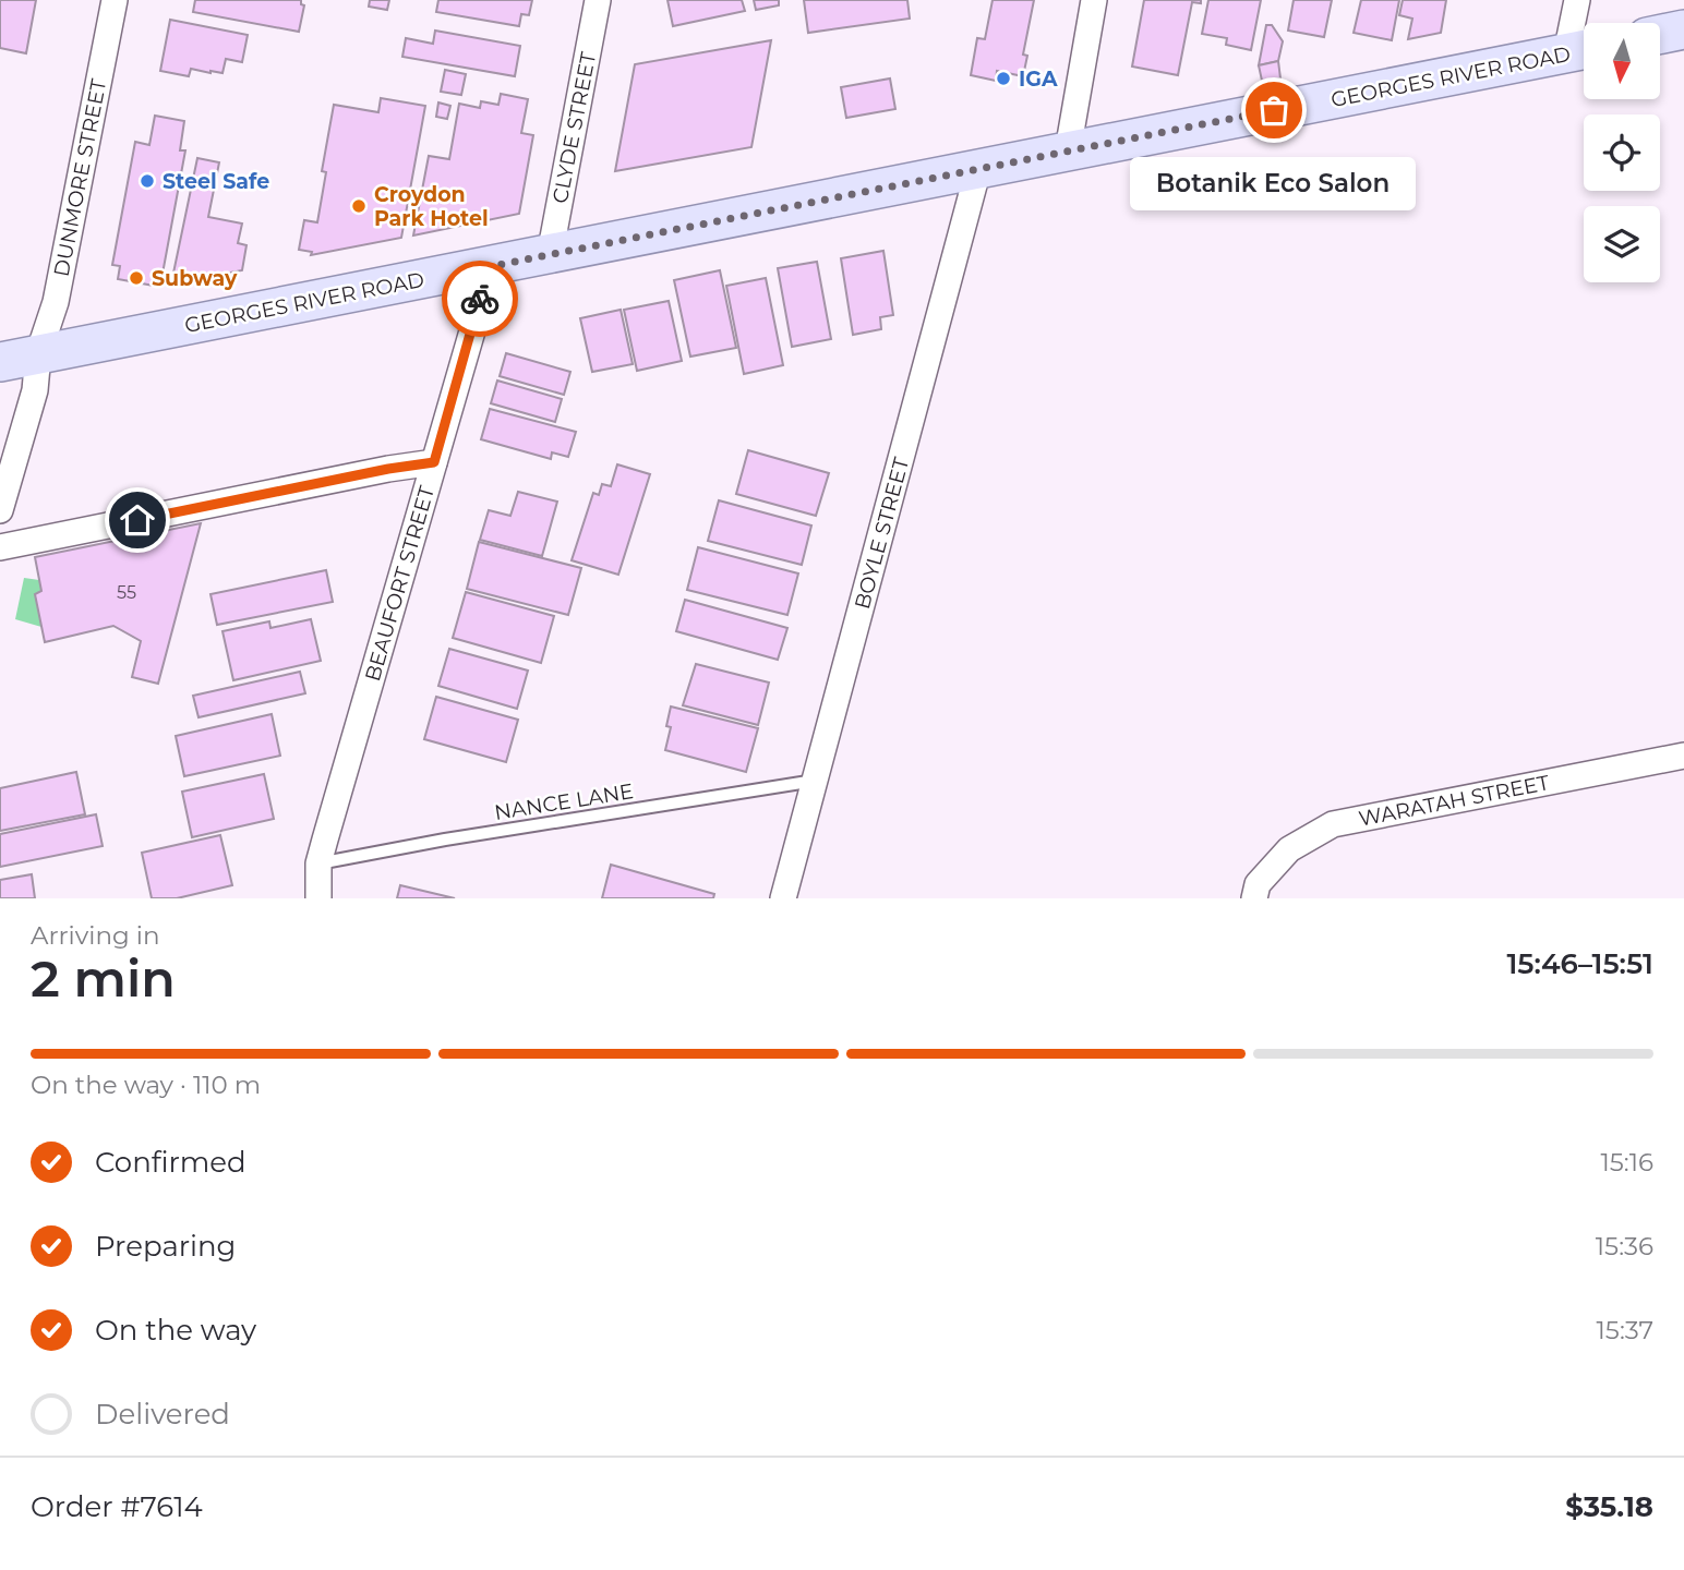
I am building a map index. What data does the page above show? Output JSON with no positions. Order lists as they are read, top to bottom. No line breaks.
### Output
{"streets":{"main road":["GEORGES RIVER ROAD"],"street":["CLYDE STREET","DUNMORE STREET","BOYLE STREET","BEAUFORT STREET","WARATAH STREET"],"lane":["NANCE LANE"]},"crossings":[["GEORGES RIVER ROAD","CLYDE STREET"],["GEORGES RIVER ROAD","DUNMORE STREET"],["GEORGES RIVER ROAD","BOYLE STREET"],["GEORGES RIVER ROAD","BEAUFORT STREET"],["BOYLE STREET","NANCE LANE"],["BEAUFORT STREET","NANCE LANE"]],"places":["IGA","Botanik Eco Salon","Steel Safe","Croydon Park Hotel","Subway"],"house_numbers":["55"],"north":"bottom","page":{"bubble":"Botanik Eco Salon","heading":["2 min","Arriving in","15:46–15:51"],"panel":["Order #7614","$35.18"],"bar":"On the way · 110 m","list":[["Confirmed","15:16"],["Preparing","15:36"],["On the way","15:37"],"Delivered"]}}
